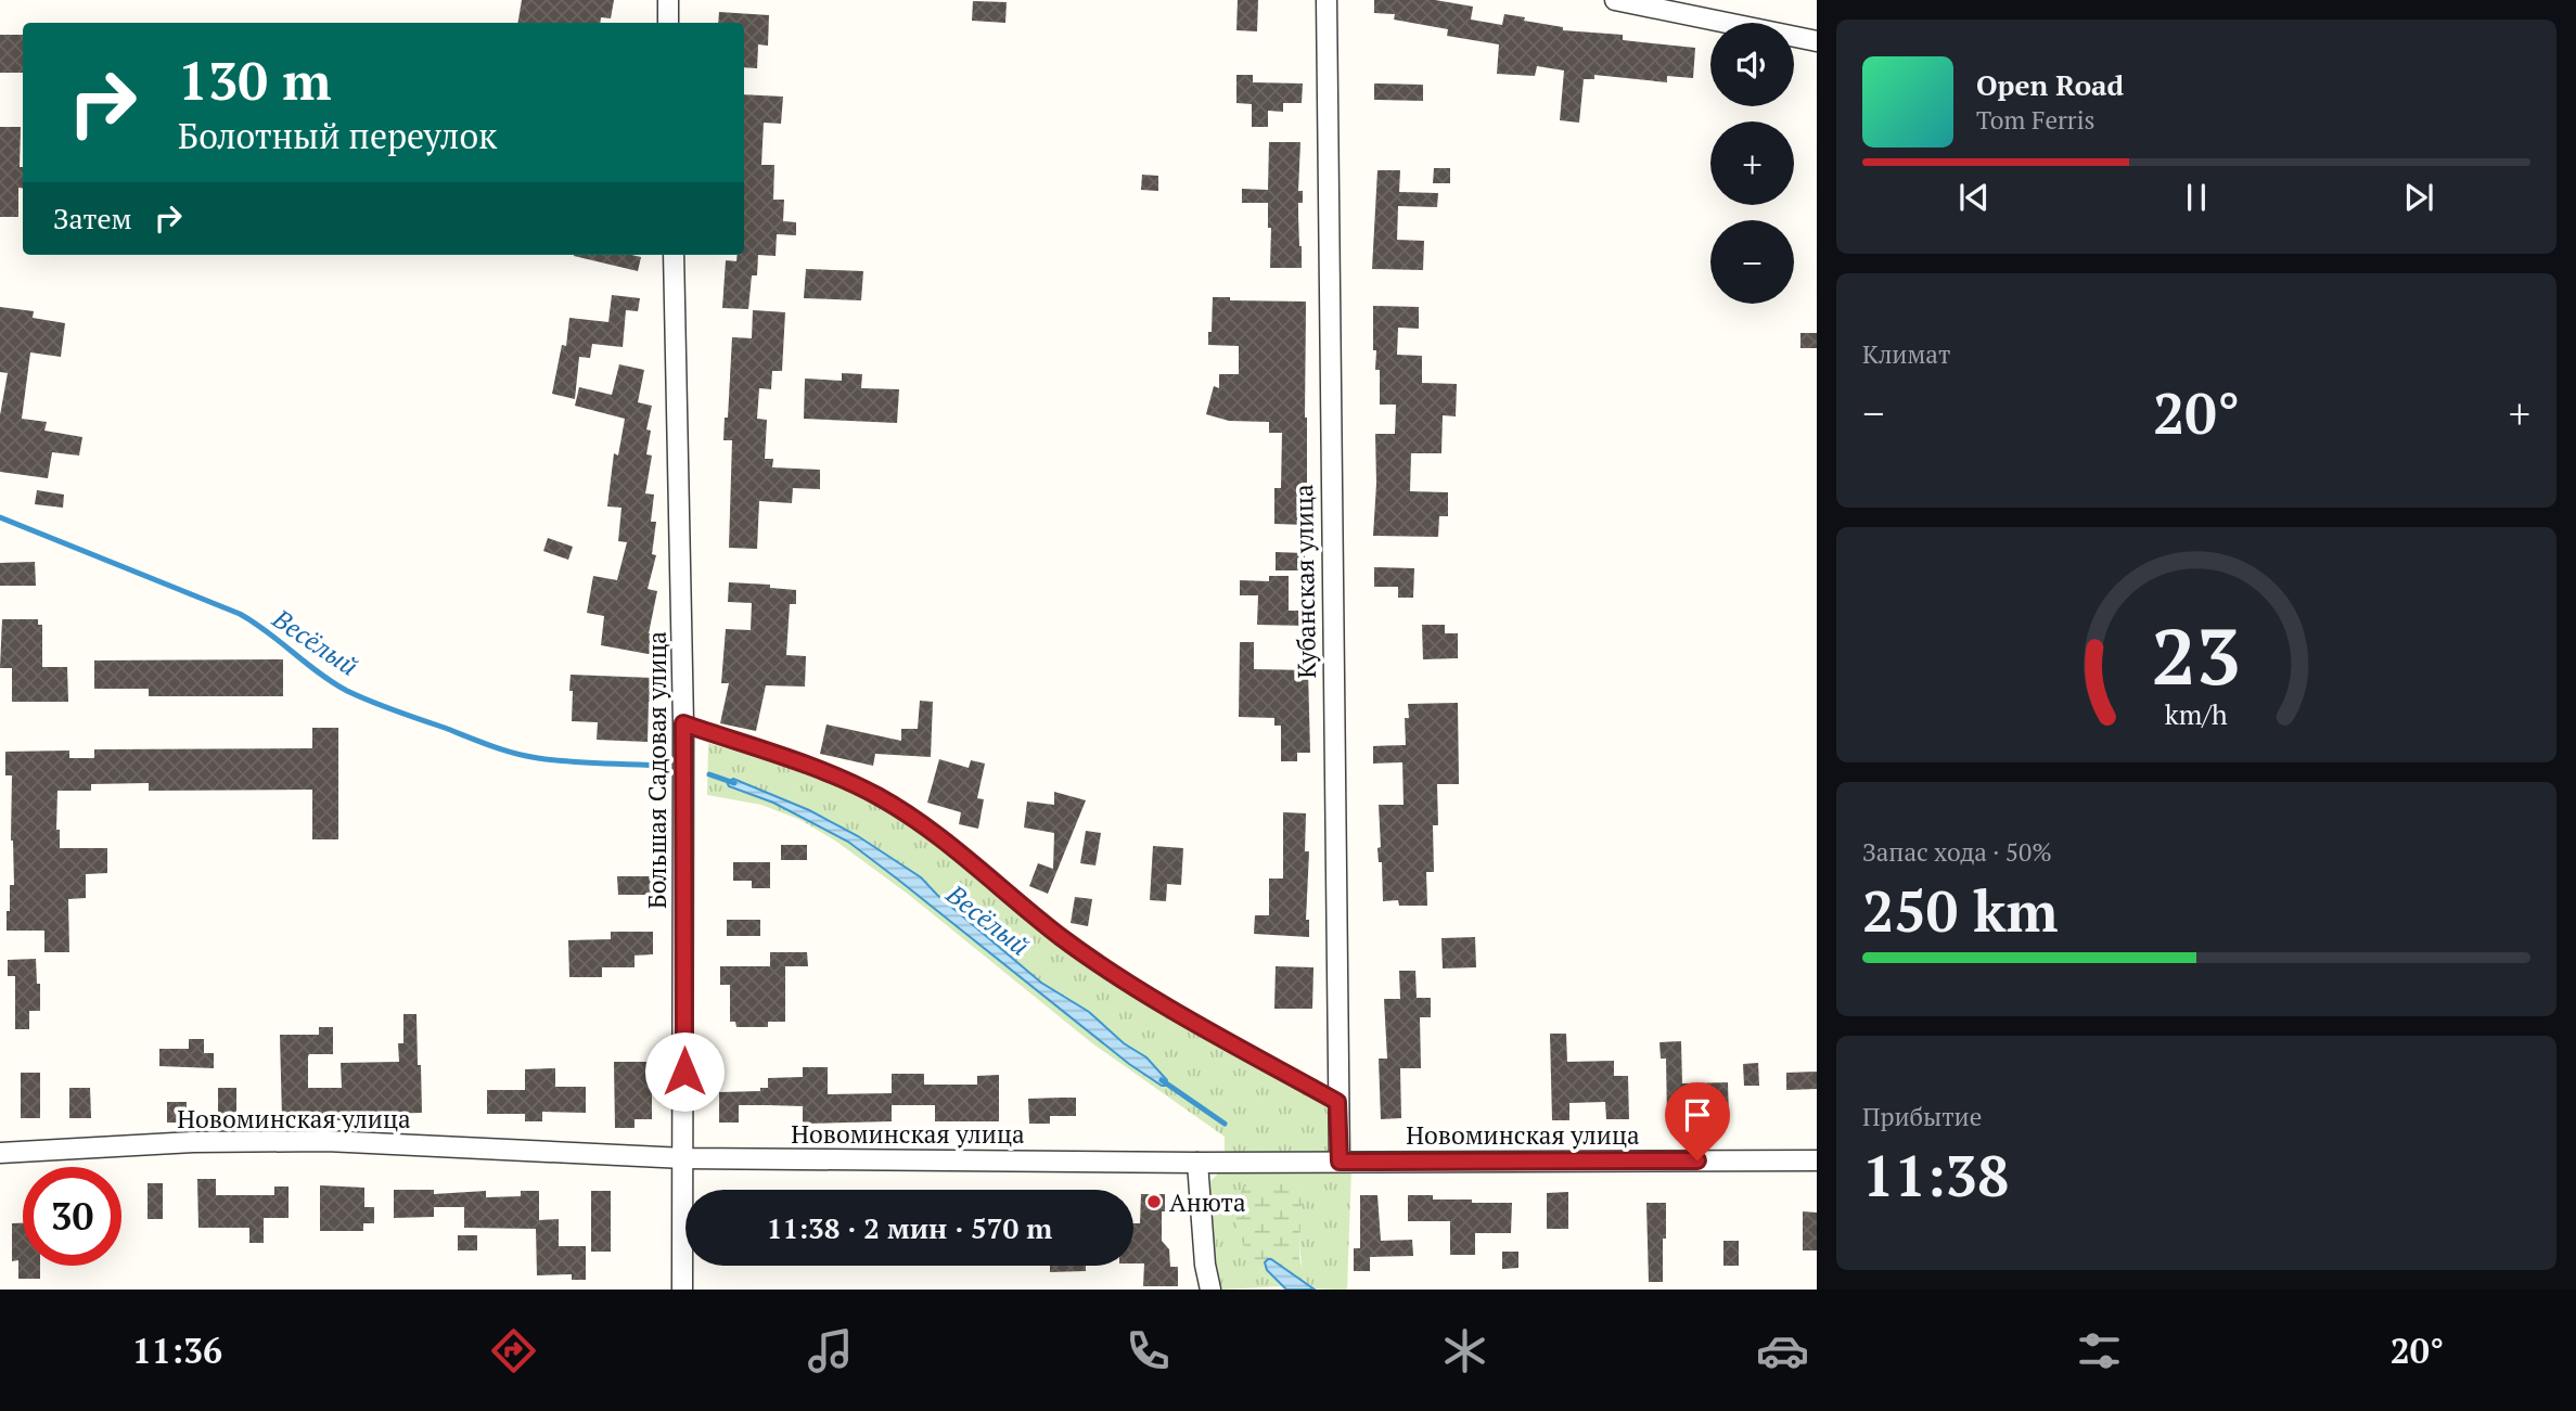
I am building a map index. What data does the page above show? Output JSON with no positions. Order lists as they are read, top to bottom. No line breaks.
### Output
{"streets":{"street":["Кубанская улица","Большая Садовая улица","Новоминская улица"]},"crossings":[["Кубанская улица","Новоминская улица"],["Большая Садовая улица","Новоминская улица"]],"water":["Весёлый"],"places":["Анюта"],"page":{"map_buttons":["+","−"],"turn":["130 m","Болотный переулок"],"song":["Open Road","Tom Ferris"],"then":"Затем","tile":["Климат",["Запас хода · 50%","250 km"],["Прибытие","11:38"]],"heat":["−","20°","+"],"limit":"30","trip":"11:38 · 2 мин · 570 m","tabs":["11:36","20°"],"gauge":["23","km/h"]}}
